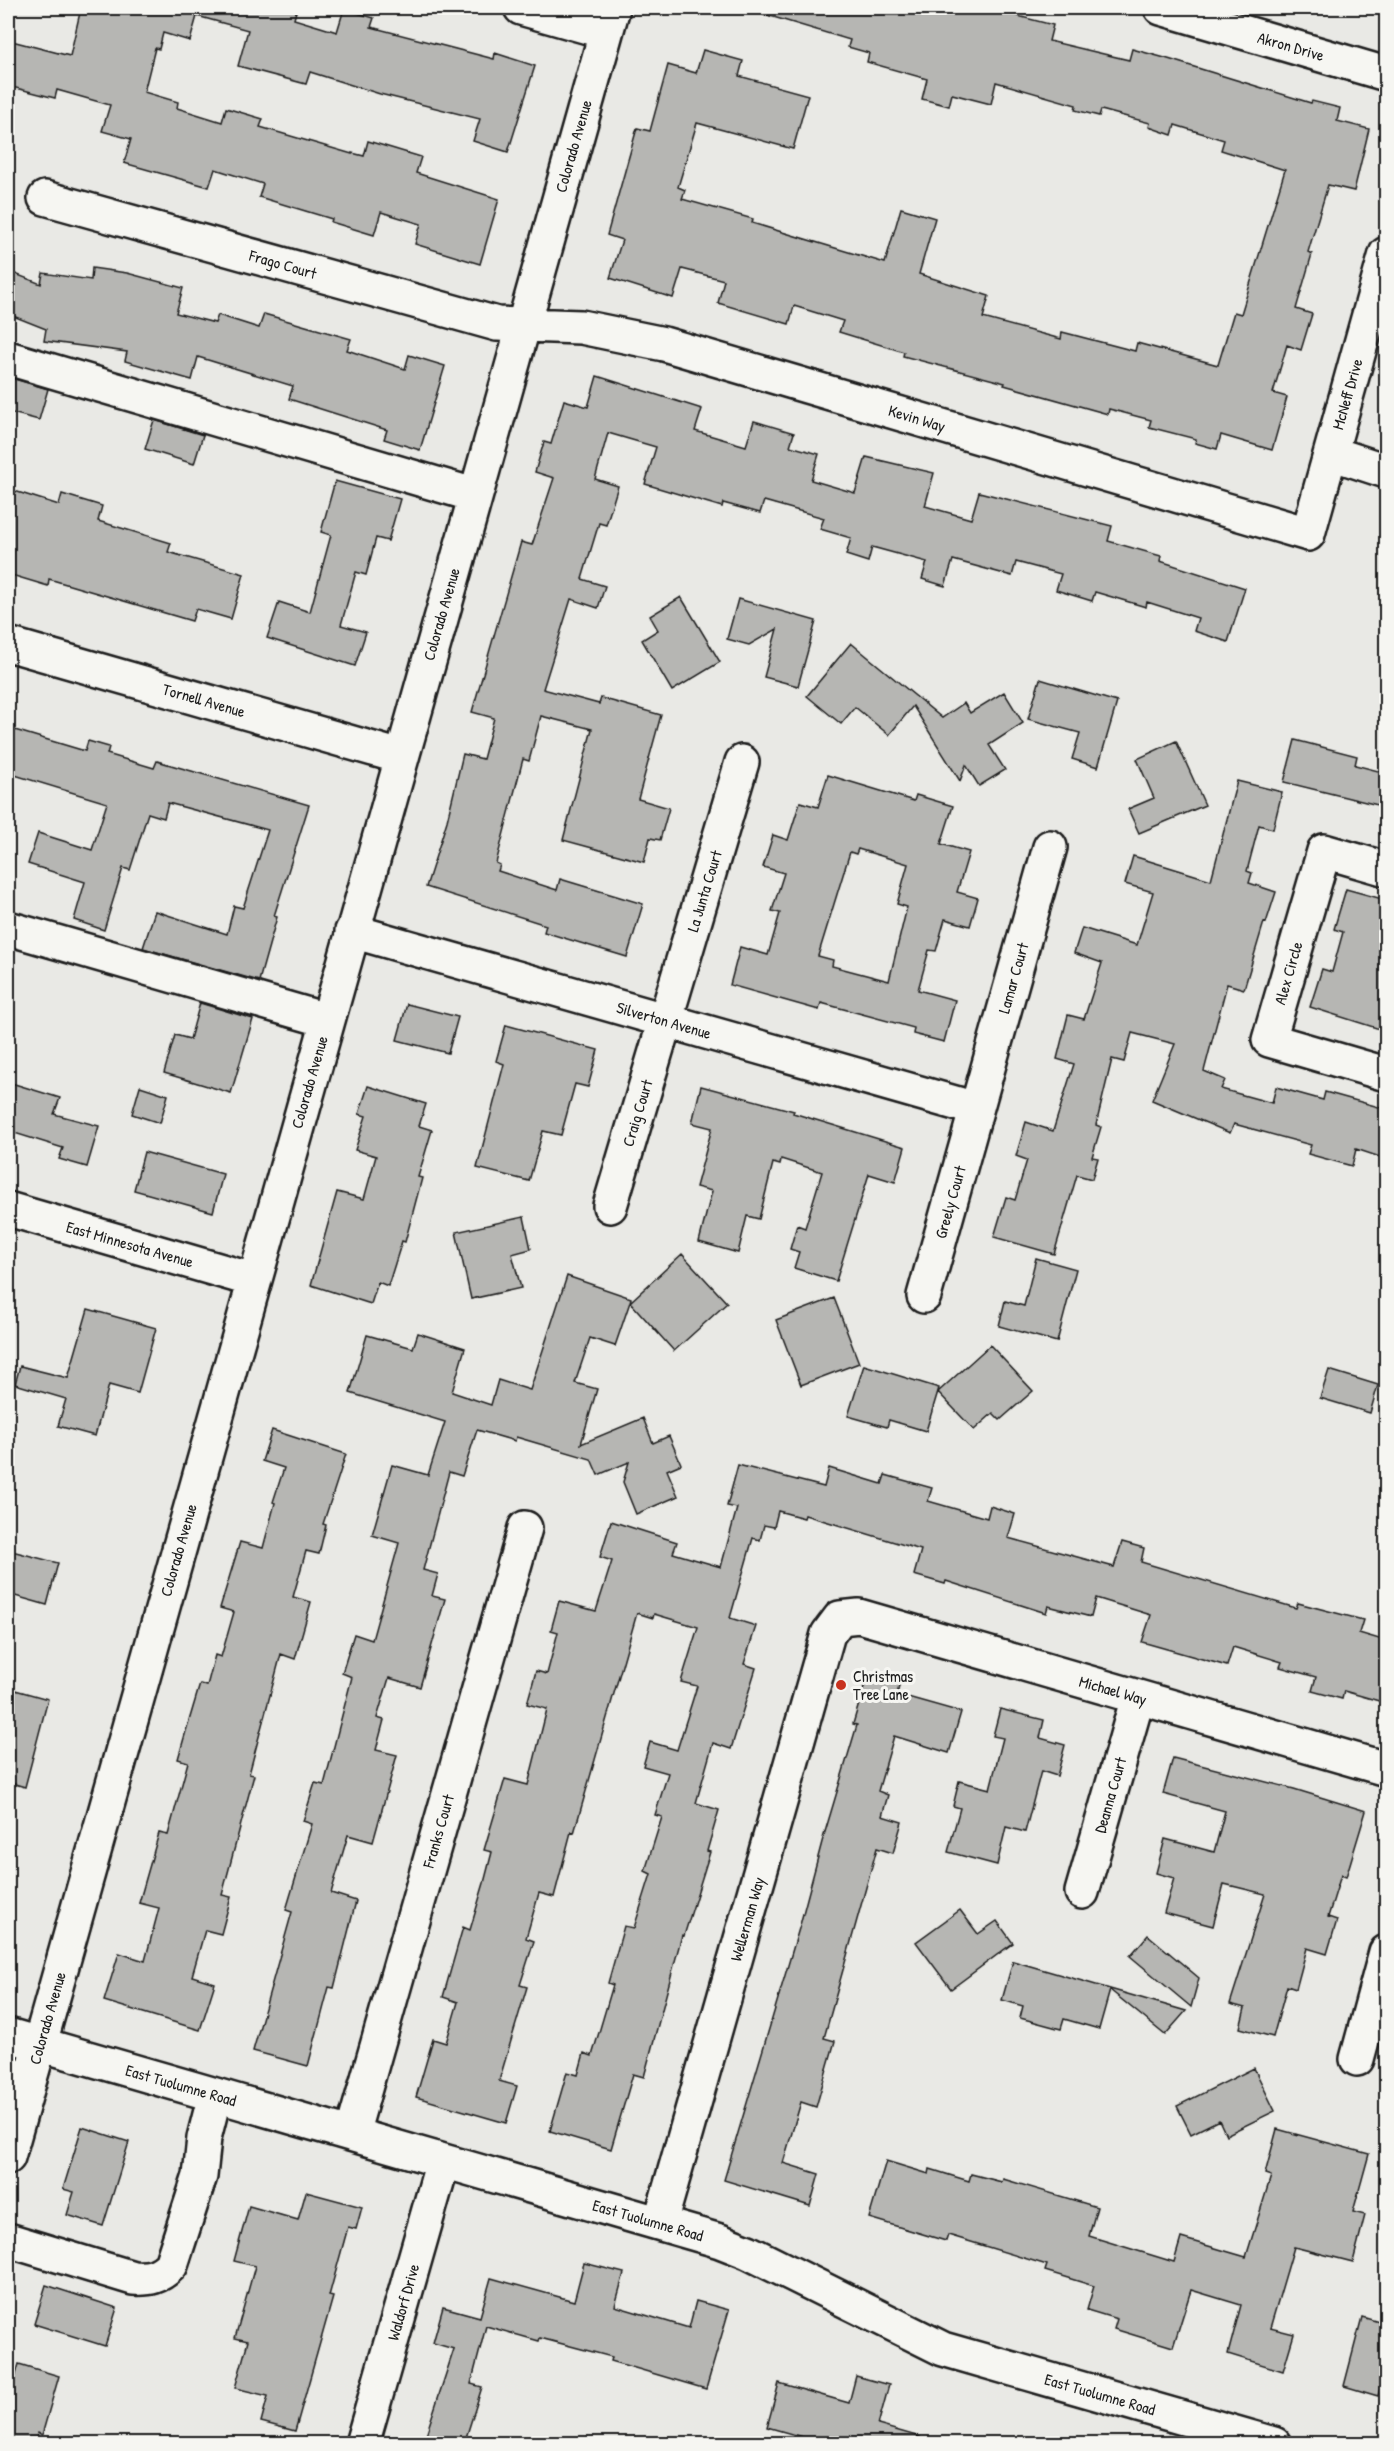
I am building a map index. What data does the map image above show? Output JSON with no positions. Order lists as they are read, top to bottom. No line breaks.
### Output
{"streets":{"street":["Akron Drive","Colorado Avenue","Frago Court","McNeff Drive","Kevin Way","Tornell Avenue","La Junta Court","Alex Circle","Lamar Court","Silverton Avenue","Craig Court","Greely Court","East Minnesota Avenue","Michael Way","Deanna Court","Franks Court","Wellerman Way","East Tuolumne Road","Waldorf Drive"]},"crossings":[["Colorado Avenue","Frago Court"],["Colorado Avenue","Kevin Way"],["Colorado Avenue","Tornell Avenue"],["Colorado Avenue","Silverton Avenue"],["Colorado Avenue","East Minnesota Avenue"],["Colorado Avenue","East Tuolumne Road"],["Frago Court","Kevin Way"],["McNeff Drive","Kevin Way"],["La Junta Court","Silverton Avenue"],["La Junta Court","Craig Court"],["Lamar Court","Silverton Avenue"],["Lamar Court","Greely Court"],["Silverton Avenue","Craig Court"],["Silverton Avenue","Greely Court"],["Michael Way","Deanna Court"],["Michael Way","Wellerman Way"],["Franks Court","East Tuolumne Road"],["Wellerman Way","East Tuolumne Road"],["East Tuolumne Road","Waldorf Drive"]],"places":["Christmas Tree Lane"]}
